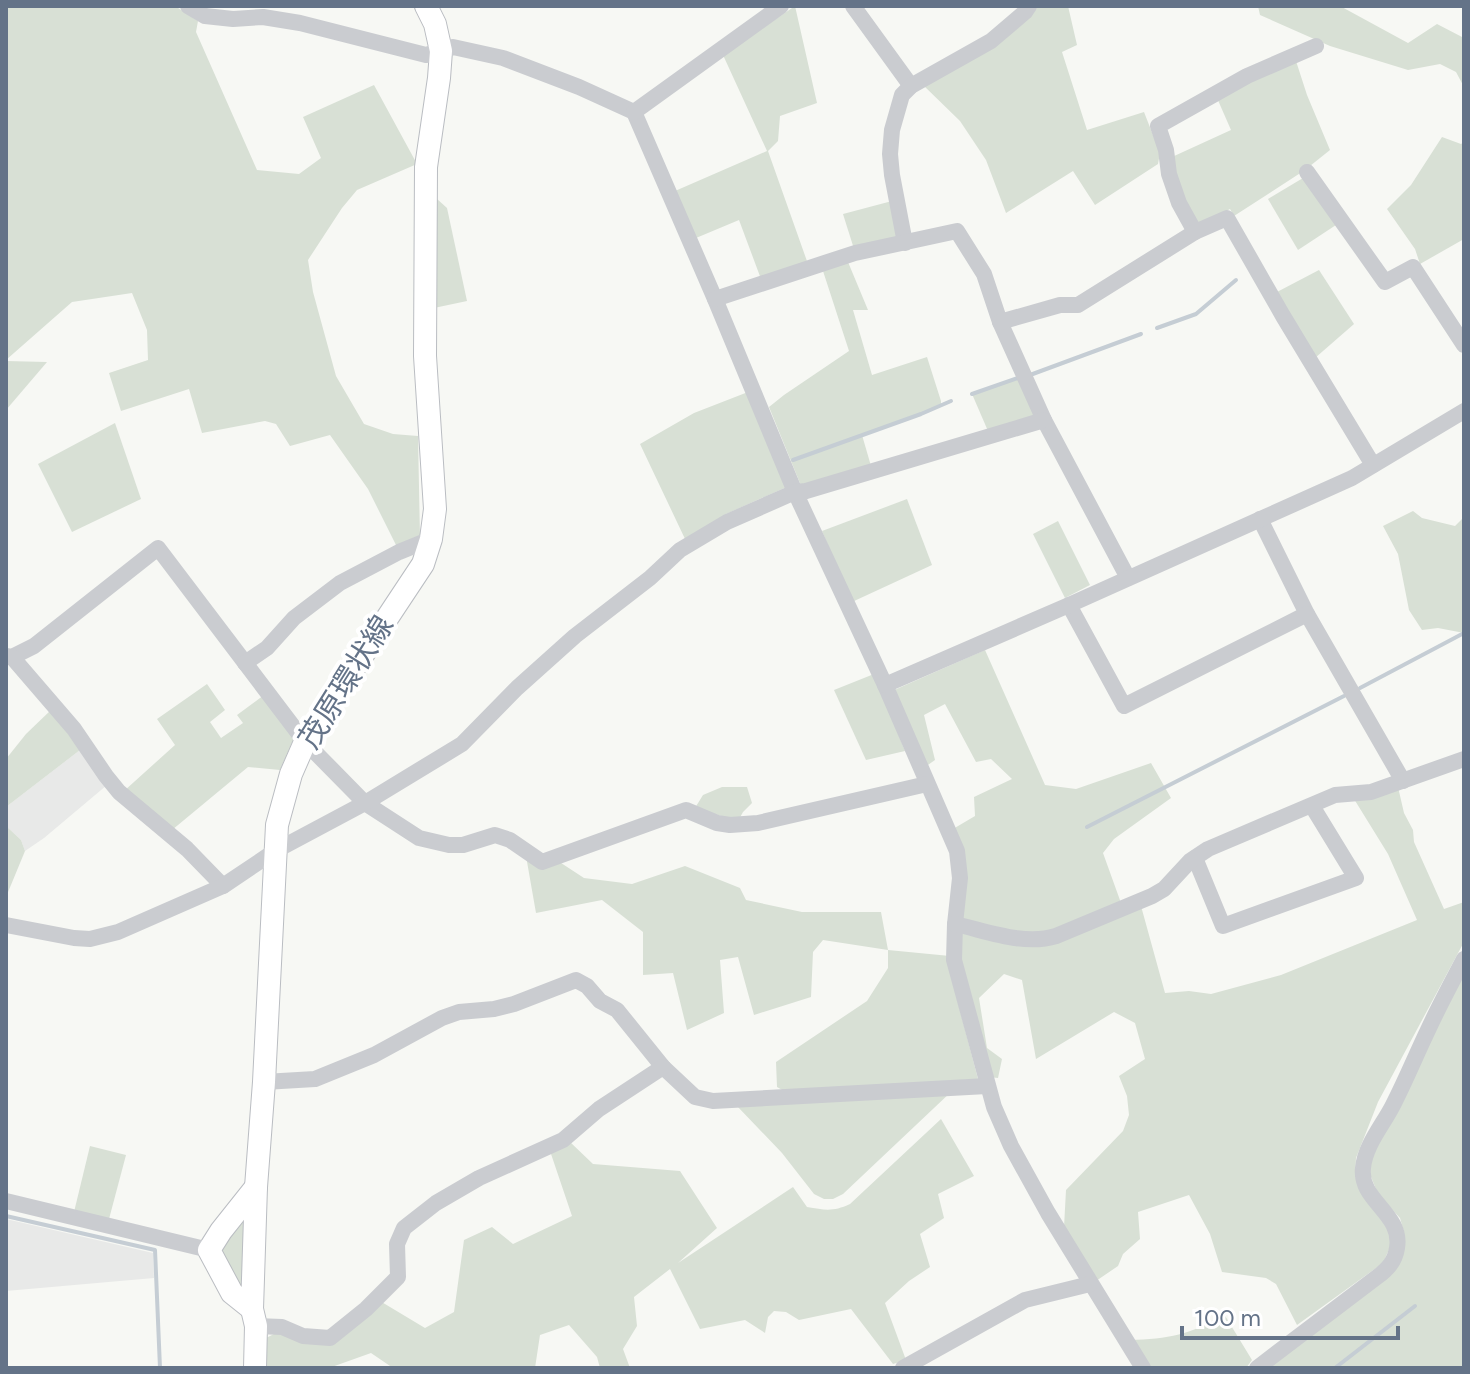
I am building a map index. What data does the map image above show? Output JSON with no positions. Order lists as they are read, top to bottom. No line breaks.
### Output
{"streets":{"main road":["茂原環状線"]},"scale_bar":"100 m"}
